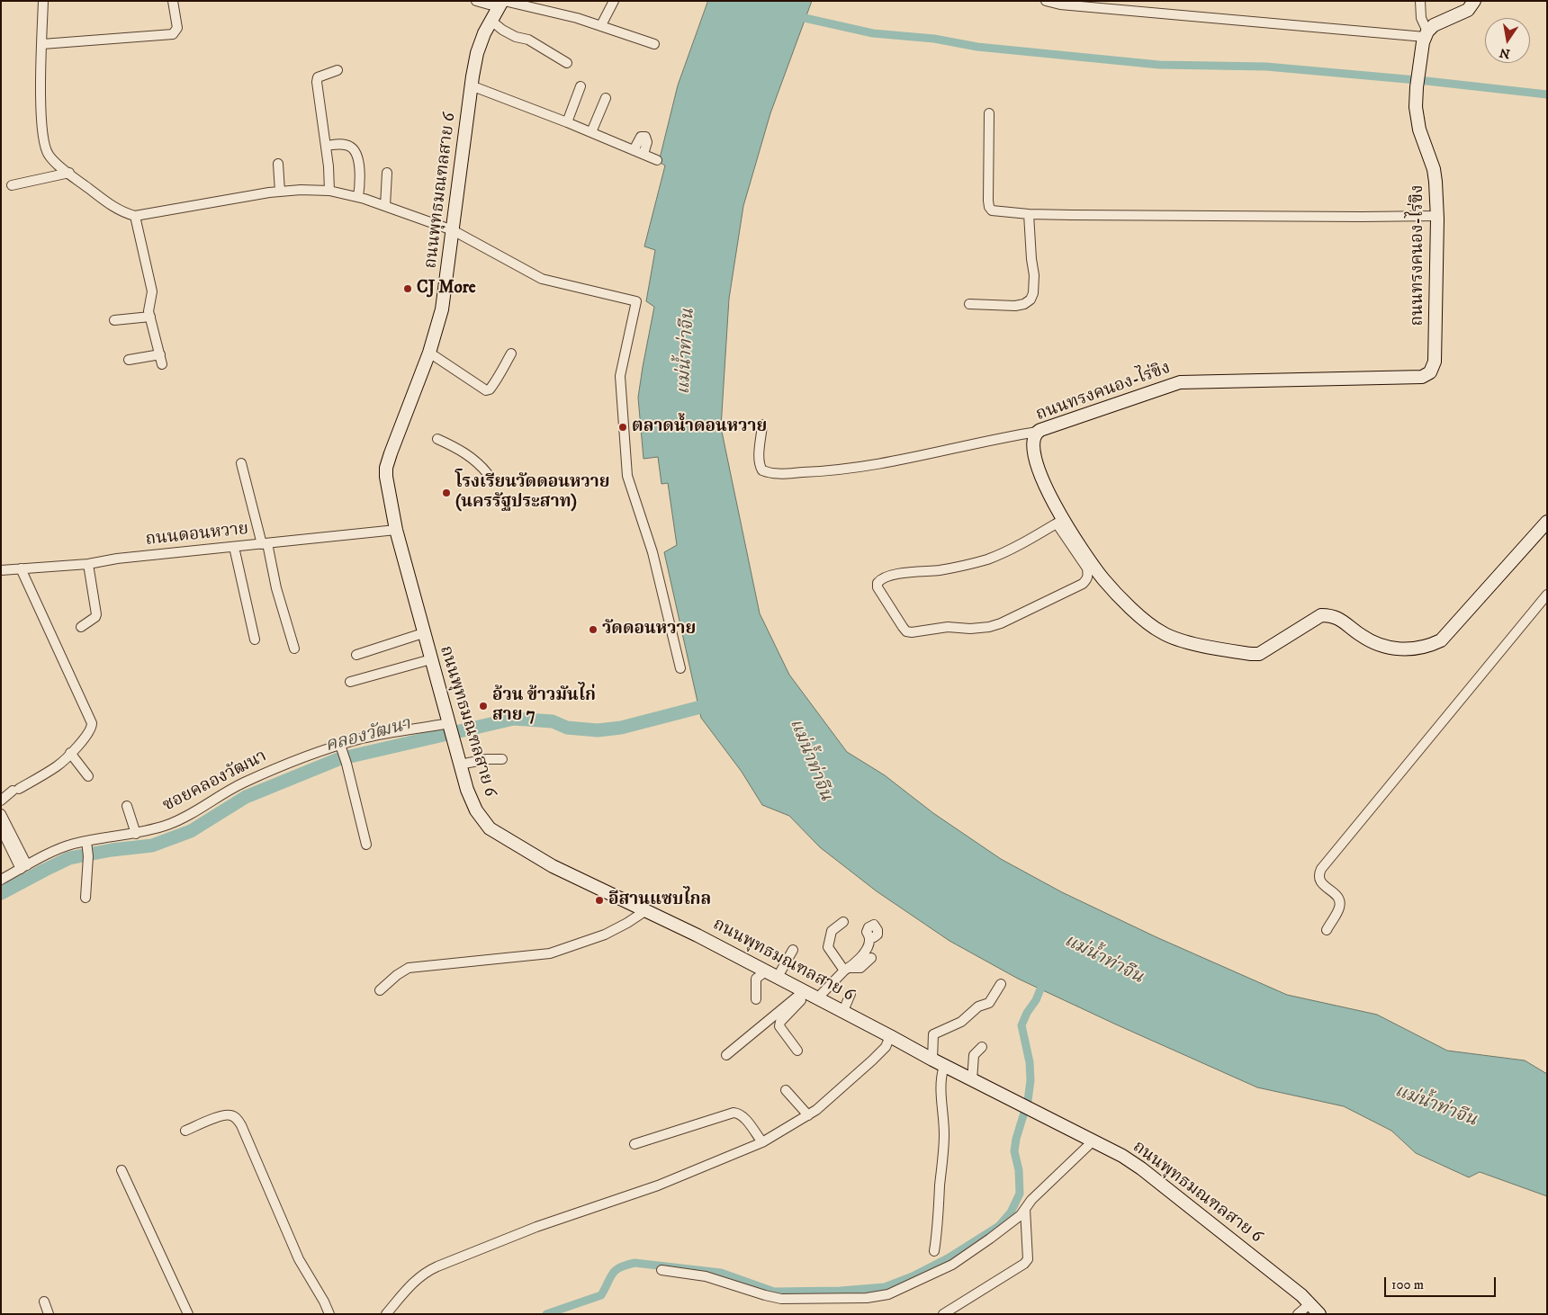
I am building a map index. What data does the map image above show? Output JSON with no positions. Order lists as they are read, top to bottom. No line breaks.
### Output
{"streets":{"main road":["ถนนพุทธมณฑลสาย 6","ถนนทรงคนอง-ไร่ขิง"],"street":["ถนนดอนหวาย","ซอยคลองวัฒนา"]},"crossings":[["ถนนพุทธมณฑลสาย 6","ถนนดอนหวาย"],["ถนนพุทธมณฑลสาย 6","ซอยคลองวัฒนา"]],"water":["แม่น้ำท่าจีน","คลองวัฒนา"],"places":["CJ More","ตลาดน้ำดอนหวาย","โรงเรียนวัดดอนหวาย (นครรัฐประสาท)","วัดดอนหวาย","อ้วน ข้าวมันไก่ สาย 7","อีสานแซบไกล"],"scale_bar":"100 m","north":"bottom"}
